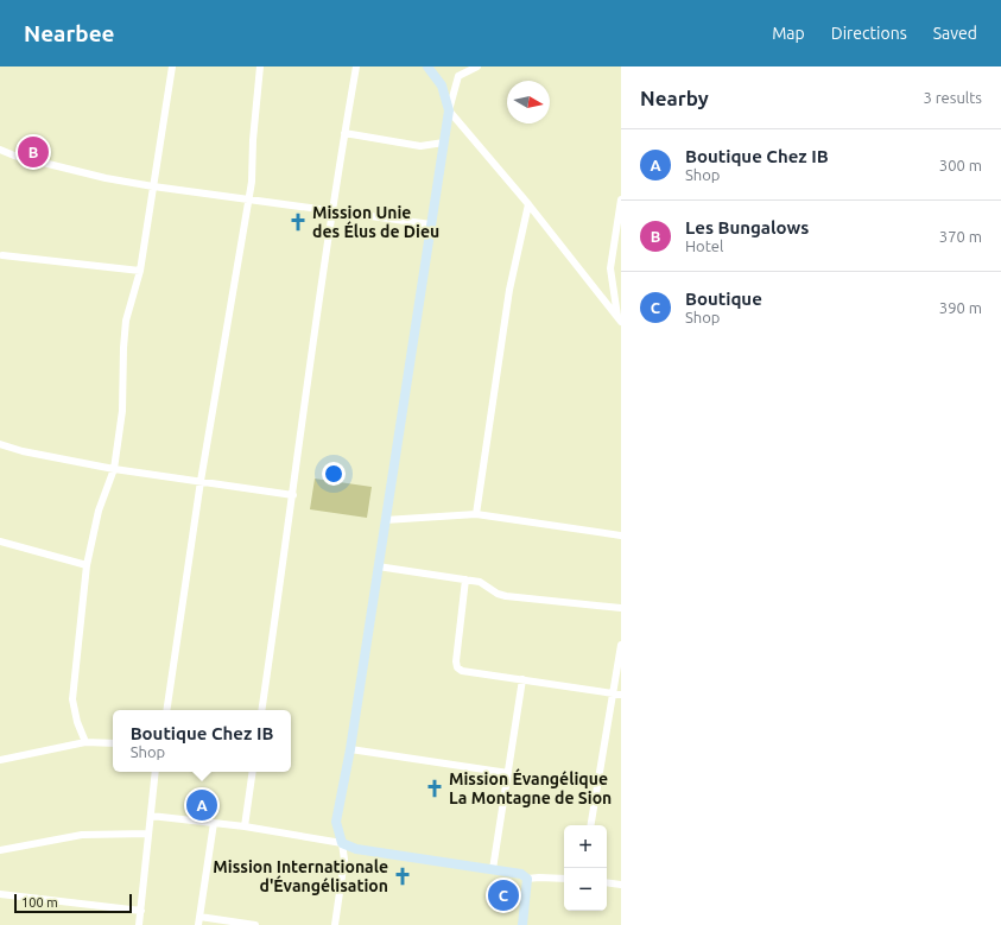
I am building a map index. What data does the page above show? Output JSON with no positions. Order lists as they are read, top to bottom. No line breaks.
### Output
{"places":{"church":["Mission Unie des Élus de Dieu","Mission Évangélique La Montagne de Sion","Mission Internationale d'Évangélisation"]},"scale_bar":"100 m","north":"right","page":{"header":"Nearbee","nav":["Map","Directions","Saved"],"heading":["Nearby","3 results"],"list":[{"mark":"A","name":"Boutique Chez IB","note":"Shop","value":"300 m"},{"mark":"B","name":"Les Bungalows","note":"Hotel","value":"370 m"},{"mark":"C","name":"Boutique","note":"Shop","value":"390 m"}],"pins":["B","A","C"],"popup":["Boutique Chez IB","Shop"],"map_buttons":["+","−"],"scale":"100 m"}}
